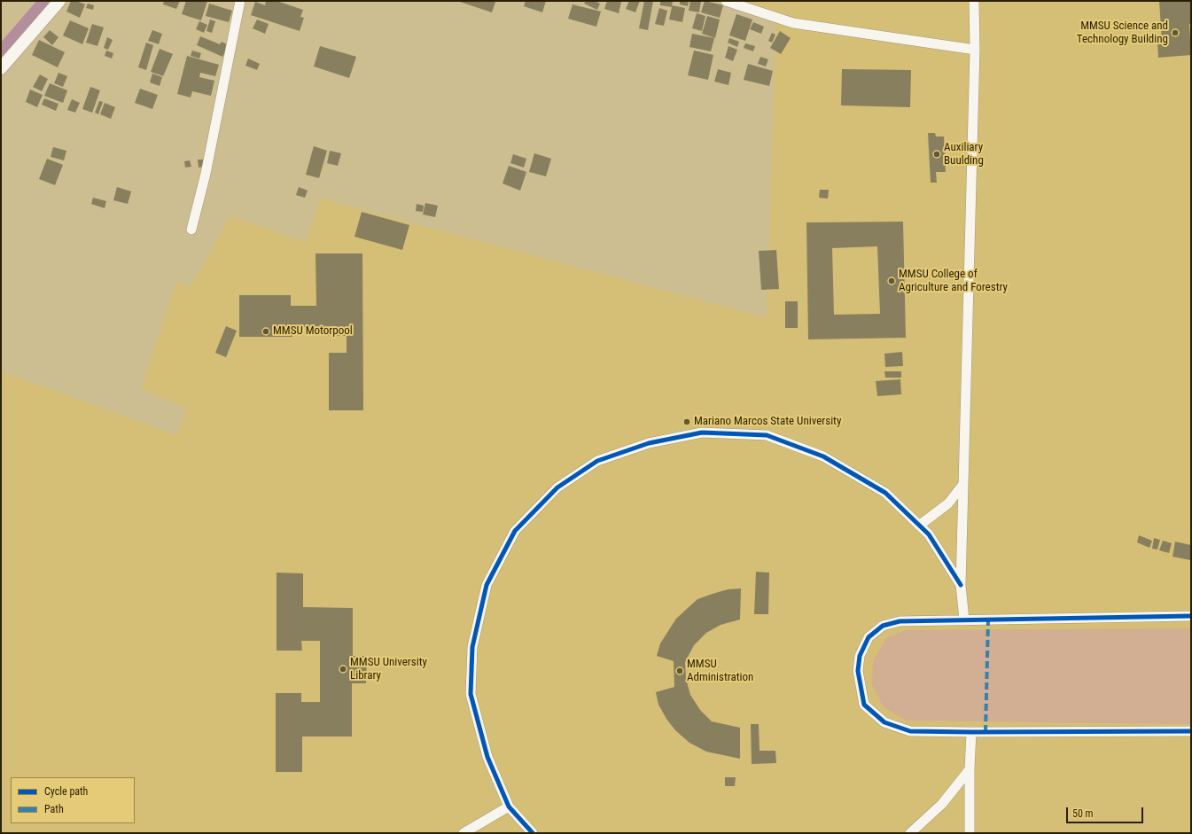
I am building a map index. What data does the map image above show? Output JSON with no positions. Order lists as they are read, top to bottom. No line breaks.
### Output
{"places":["MMSU Science and Technology Building","Auxiliary Buulding","MMSU College of Agriculture and Forestry","MMSU Motorpool","Mariano Marcos State University","MMSU University Library","MMSU Administration"],"legend":["Cycle path","Path"],"scale_bar":"50 m"}
